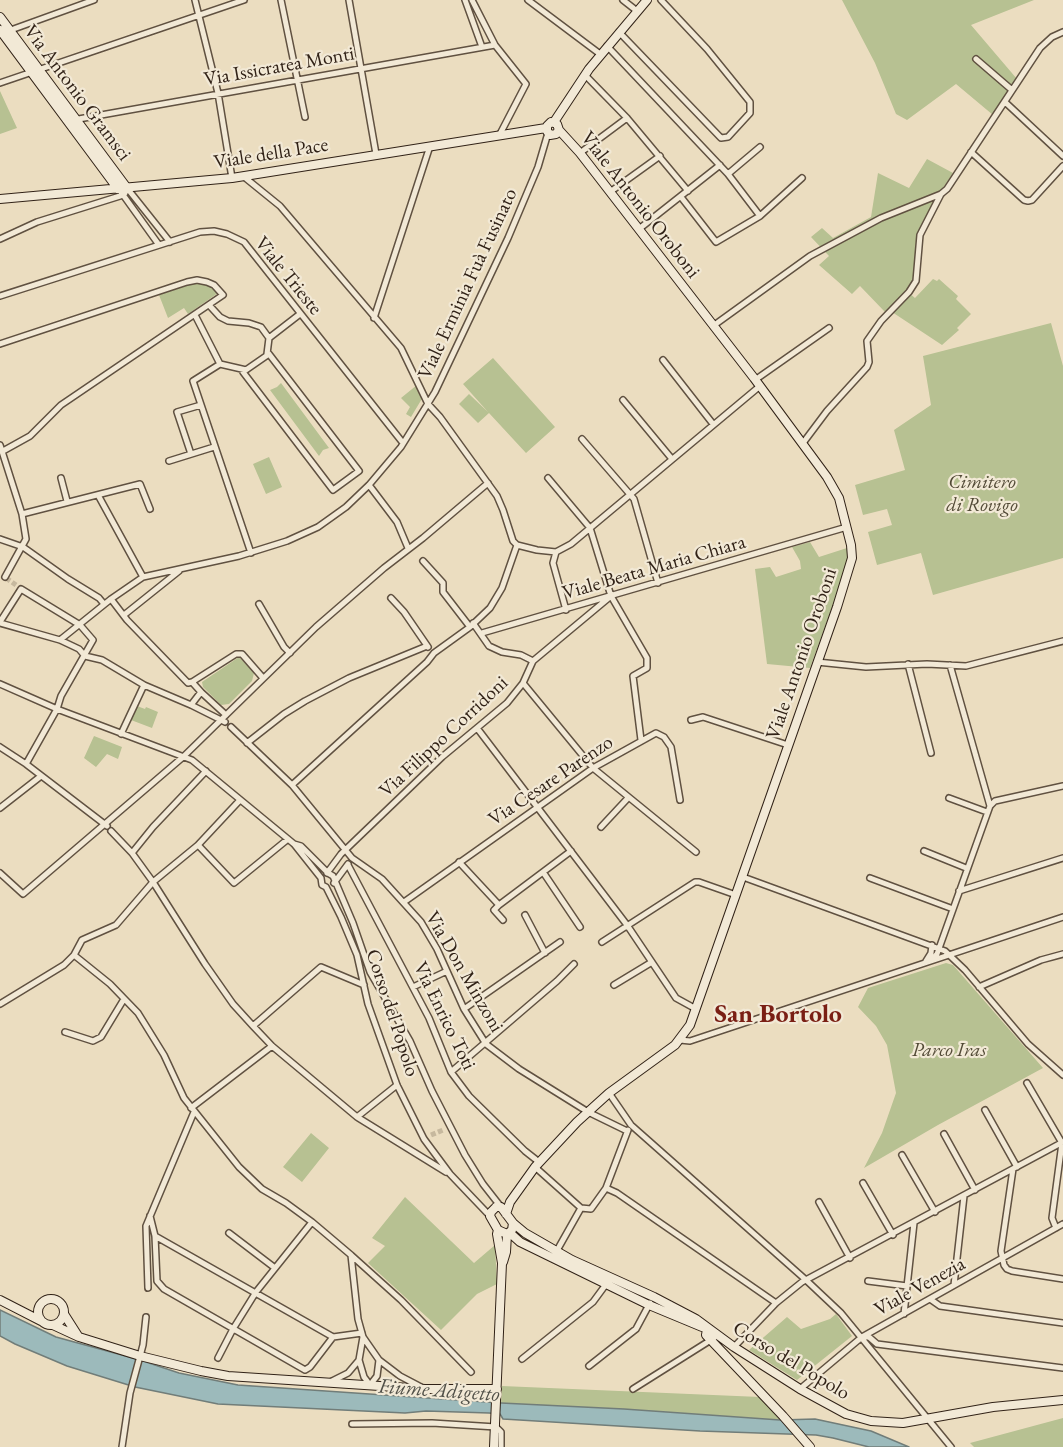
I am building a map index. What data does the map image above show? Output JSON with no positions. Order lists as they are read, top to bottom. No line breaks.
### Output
{"streets":{"street":["Via Issicratea Monti","Via Antonio Gramsci","Viale della Pace","Viale Antonio Oroboni","Viale Trieste","Viale Erminia Fuà Fusinato","Viale Beata Maria Chiara","Via Filippo Corridoni","Via Cesare Parenzo","Via Don Minzoni","Corso del Popolo","Via Enrico Toti","Viale Venezia"]},"crossings":[["Via Issicratea Monti","Via Antonio Gramsci"],["Via Antonio Gramsci","Viale della Pace"],["Viale della Pace","Viale Antonio Oroboni"],["Viale della Pace","Viale Erminia Fuà Fusinato"],["Viale Antonio Oroboni","Viale Erminia Fuà Fusinato"],["Viale Antonio Oroboni","Viale Beata Maria Chiara"],["Viale Antonio Oroboni","Via Don Minzoni"],["Viale Antonio Oroboni","Corso del Popolo"],["Viale Antonio Oroboni","Via Enrico Toti"],["Viale Trieste","Viale Erminia Fuà Fusinato"],["Viale Beata Maria Chiara","Via Filippo Corridoni"],["Via Filippo Corridoni","Via Don Minzoni"],["Via Filippo Corridoni","Corso del Popolo"],["Via Cesare Parenzo","Via Don Minzoni"],["Corso del Popolo","Viale Venezia"]],"districts":["San Bortolo"],"water":["Fiume Adigetto"],"parks":["Cimitero di Rovigo","Parco Iras"]}
